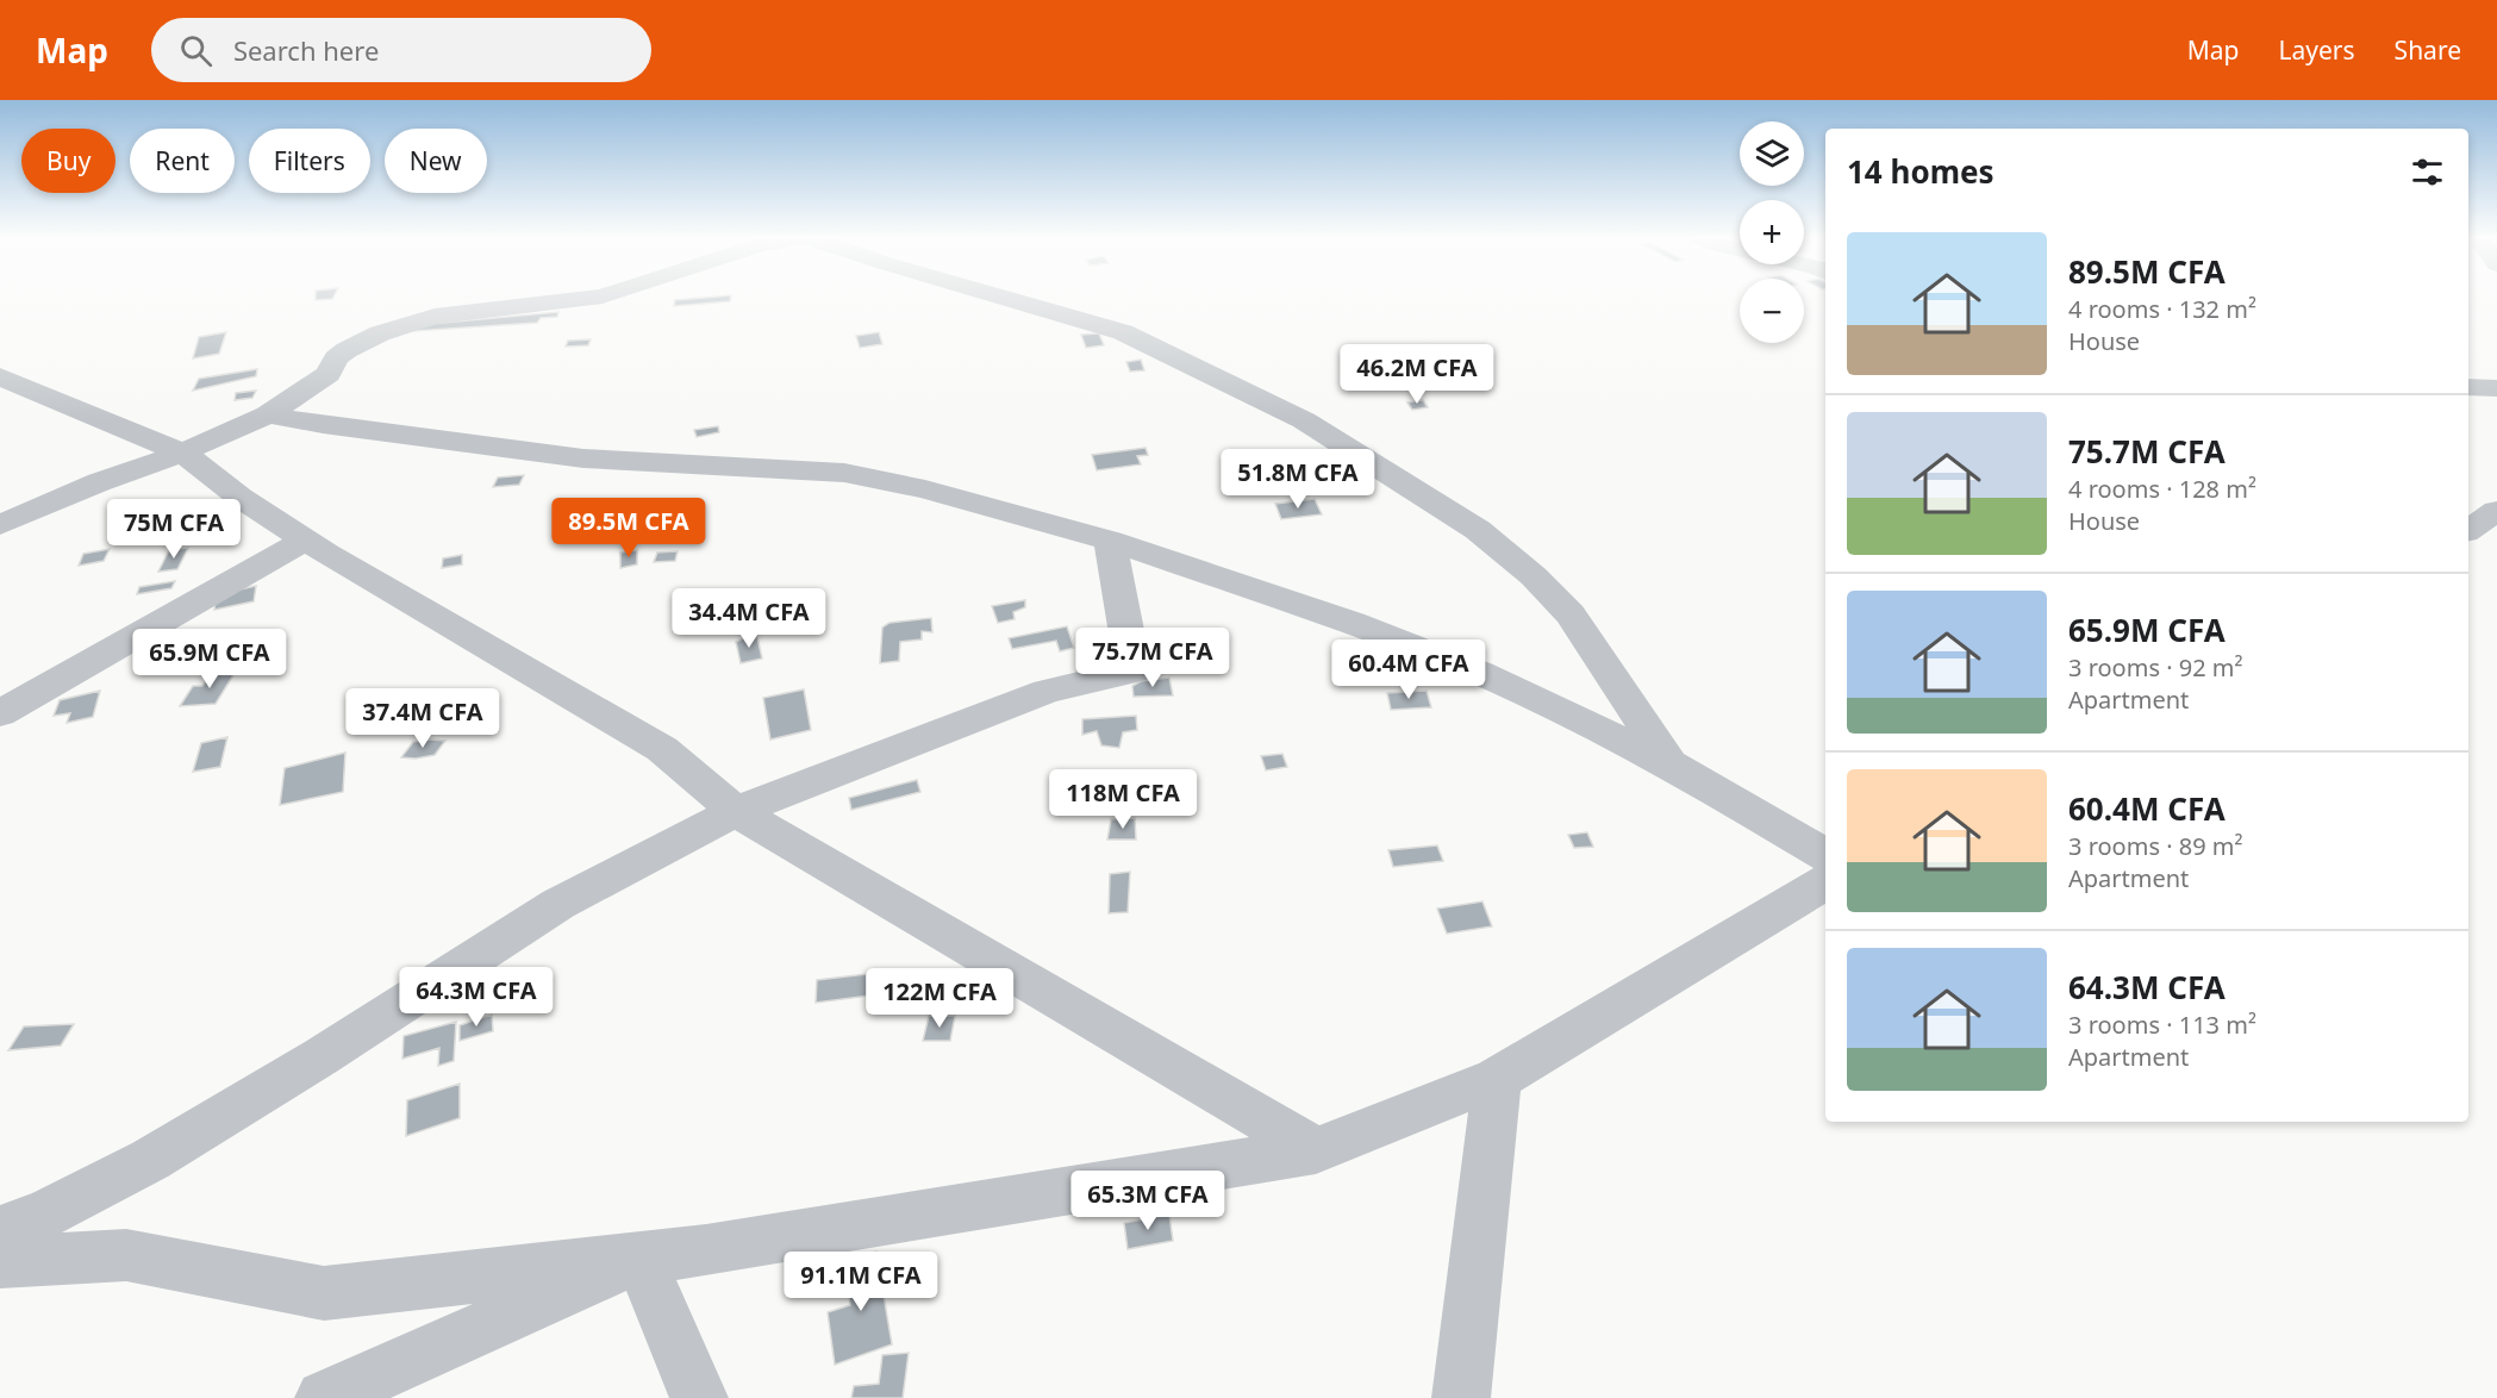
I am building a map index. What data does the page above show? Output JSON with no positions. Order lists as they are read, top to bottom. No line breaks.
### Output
{"page":{"header":"Map","search":"Search here","nav":["Map","Layers","Share"],"map_buttons":["+","−"],"chip":["Buy","Rent","Filters","New"],"heading":"14 homes","list":[{"name":"89.5M CFA","note":"4 rooms · 132 m² · House"},{"name":"75.7M CFA","note":"4 rooms · 128 m² · House"},{"name":"65.9M CFA","note":"3 rooms · 92 m² · Apartment"},{"name":"60.4M CFA","note":"3 rooms · 89 m² · Apartment"},{"name":"64.3M CFA","note":"3 rooms · 113 m² · Apartment"}],"price":["46.2M CFA","51.8M CFA","89.5M CFA","75M CFA","34.4M CFA","75.7M CFA","65.9M CFA","60.4M CFA","37.4M CFA","118M CFA","64.3M CFA","122M CFA","65.3M CFA","91.1M CFA"]}}
